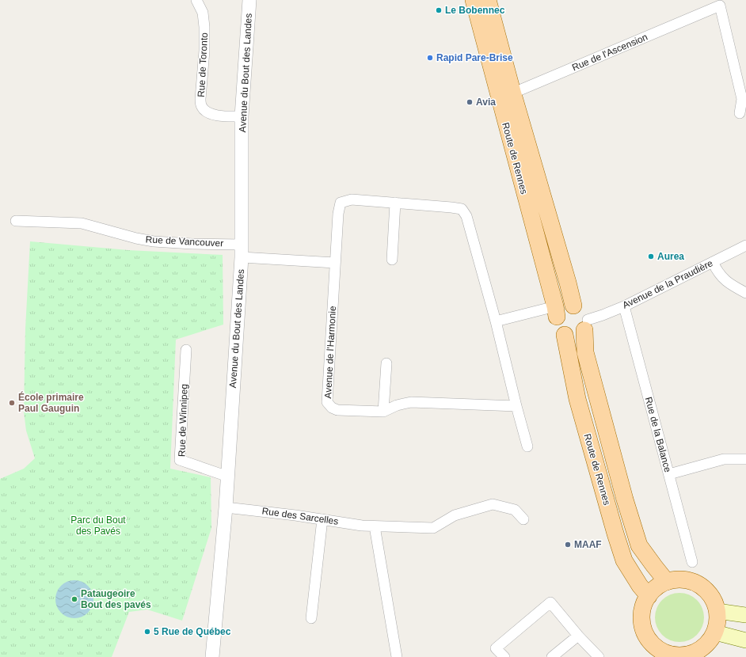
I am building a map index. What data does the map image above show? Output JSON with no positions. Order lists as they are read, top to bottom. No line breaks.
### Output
{"streets":{"main road":["Route de Rennes"],"street":["Rue de l'Ascension","Rue de Toronto","Avenue du Bout des Landes","Rue de Vancouver","Avenue de la Praudière","Avenue de l'Harmonie","Rue de Winnipeg","Rue de la Balance","Rue des Sarcelles"]},"crossings":[["Rue de l'Ascension","Route de Rennes"],["Rue de Toronto","Avenue du Bout des Landes"],["Avenue du Bout des Landes","Rue de Vancouver"],["Avenue du Bout des Landes","Rue de Winnipeg"],["Avenue du Bout des Landes","Rue des Sarcelles"],["Route de Rennes","Avenue de la Praudière"],["Avenue de la Praudière","Rue de la Balance"]],"parks":["Parc du Bout des Pavés"],"places":["Le Bobennec","Rapid Pare-Brise","Avia","Aurea","École primaire Paul Gauguin","MAAF","Pataugeoire Bout des pavés","5 Rue de Québec"]}
